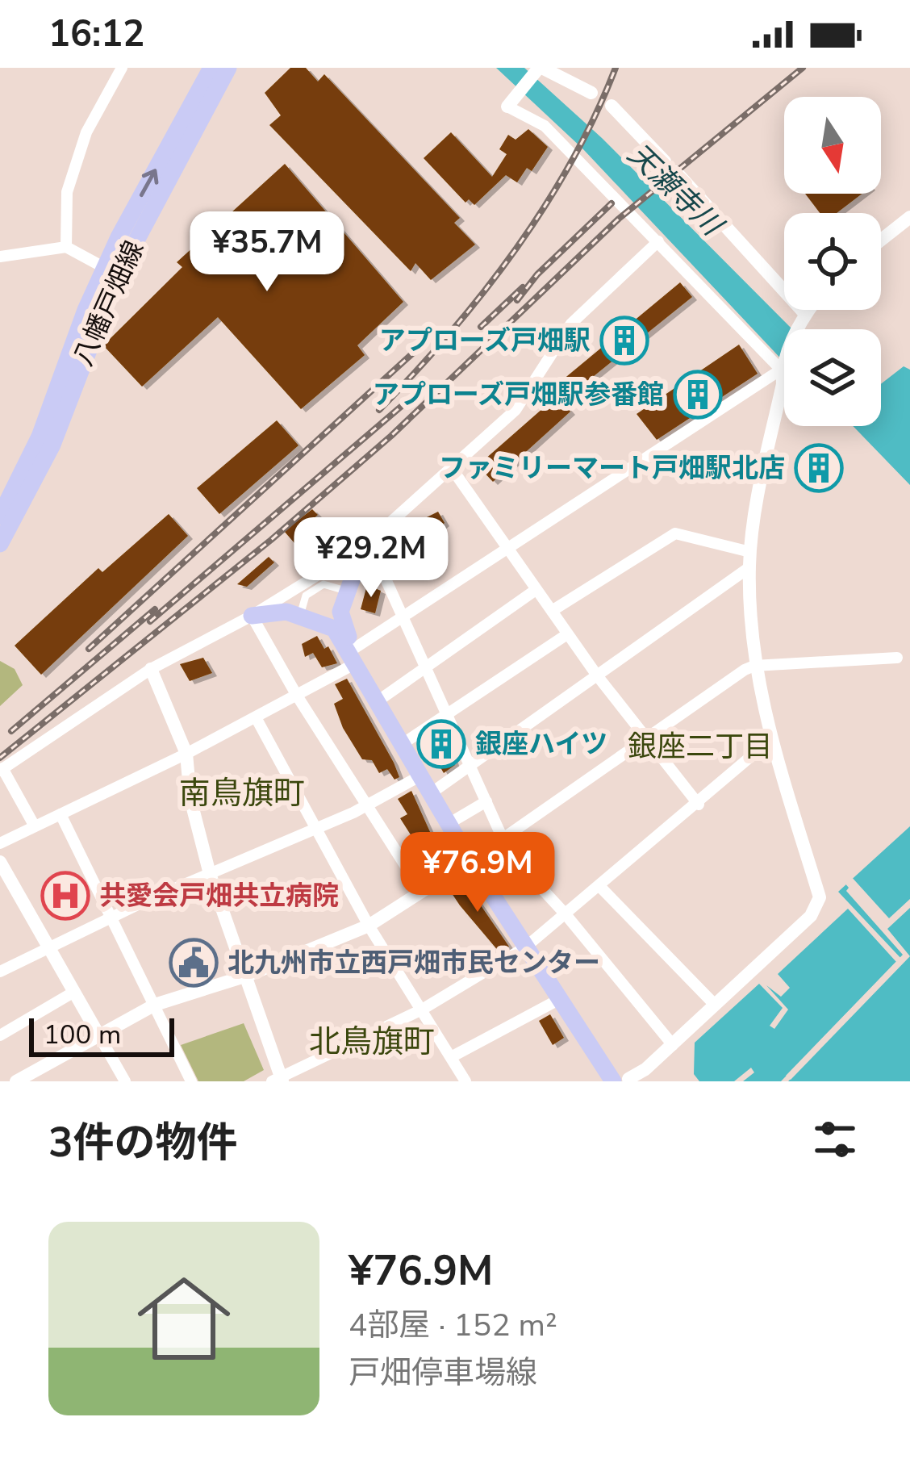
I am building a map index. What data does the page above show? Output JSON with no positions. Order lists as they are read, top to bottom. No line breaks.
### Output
{"streets":{"main road":["八幡戸畑線"]},"districts":["銀座二丁目","南鳥旗町","北鳥旗町"],"water":["天瀬寺川"],"places":{"building":["アプローズ戸畑駅","アプローズ戸畑駅参番館","ファミリーマート戸畑駅北店","銀座ハイツ"],"hospital":["共愛会戸畑共立病院"],"public building":["北九州市立西戸畑市民センター"]},"scale_bar":"100 m","north":"bottom","page":{"status":"16:12","price":["¥35.7M","¥29.2M","¥76.9M"],"scale":"100 m","heading":"3件の物件","list":[{"name":"¥76.9M","note":"4部屋 · 152 m² · 戸畑停車場線"}]}}
